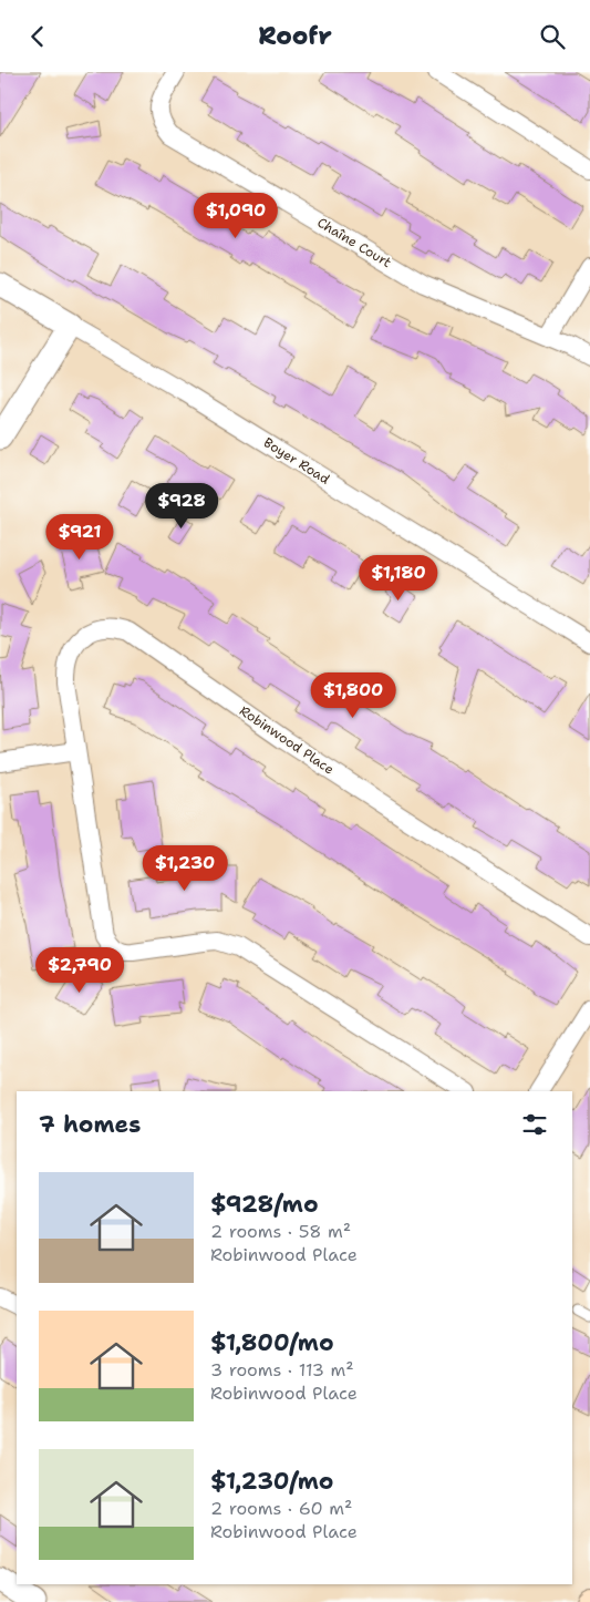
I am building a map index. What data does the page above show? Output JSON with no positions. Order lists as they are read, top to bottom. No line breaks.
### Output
{"streets":{"street":["Chaîne Court","Boyer Road","Robinwood Place"]},"page":{"header":"Roofr","price":["$1,090","$928","$921","$1,180","$1,800","$1,230","$2,790"],"heading":"7 homes","list":[{"name":"$928/mo","note":"2 rooms · 58 m² · Robinwood Place"},{"name":"$1,800/mo","note":"3 rooms · 113 m² · Robinwood Place"},{"name":"$1,230/mo","note":"2 rooms · 60 m² · Robinwood Place"}]}}
